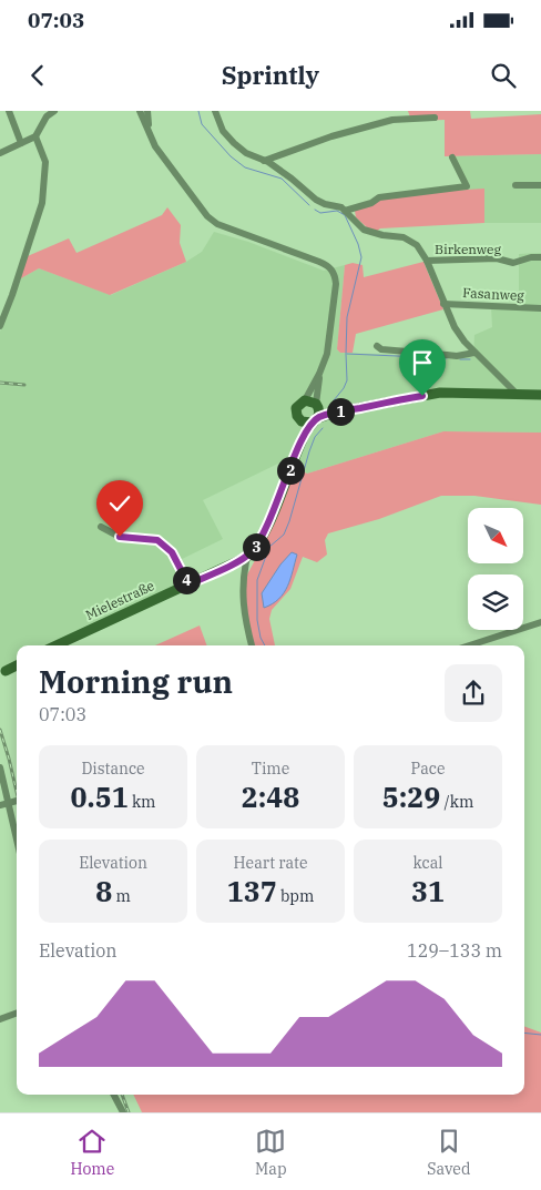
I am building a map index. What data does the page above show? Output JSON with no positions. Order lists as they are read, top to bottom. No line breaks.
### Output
{"streets":{"street":["Birkenweg","Fasanweg","Mielestraße"]},"north":"bottom right","page":{"status":"07:03","header":"Sprintly","pins":["1","2","3","4"],"heading":["Morning run","07:03"],"stats":[["Distance","0.51 km"],["Time","2:48"],["Pace","5:29 /km"],["Elevation","8 m"],["Heart rate","137 bpm"],["kcal","31"]],"chart":["Elevation","129–133 m"],"tabs":["Home","Map","Saved"]}}
